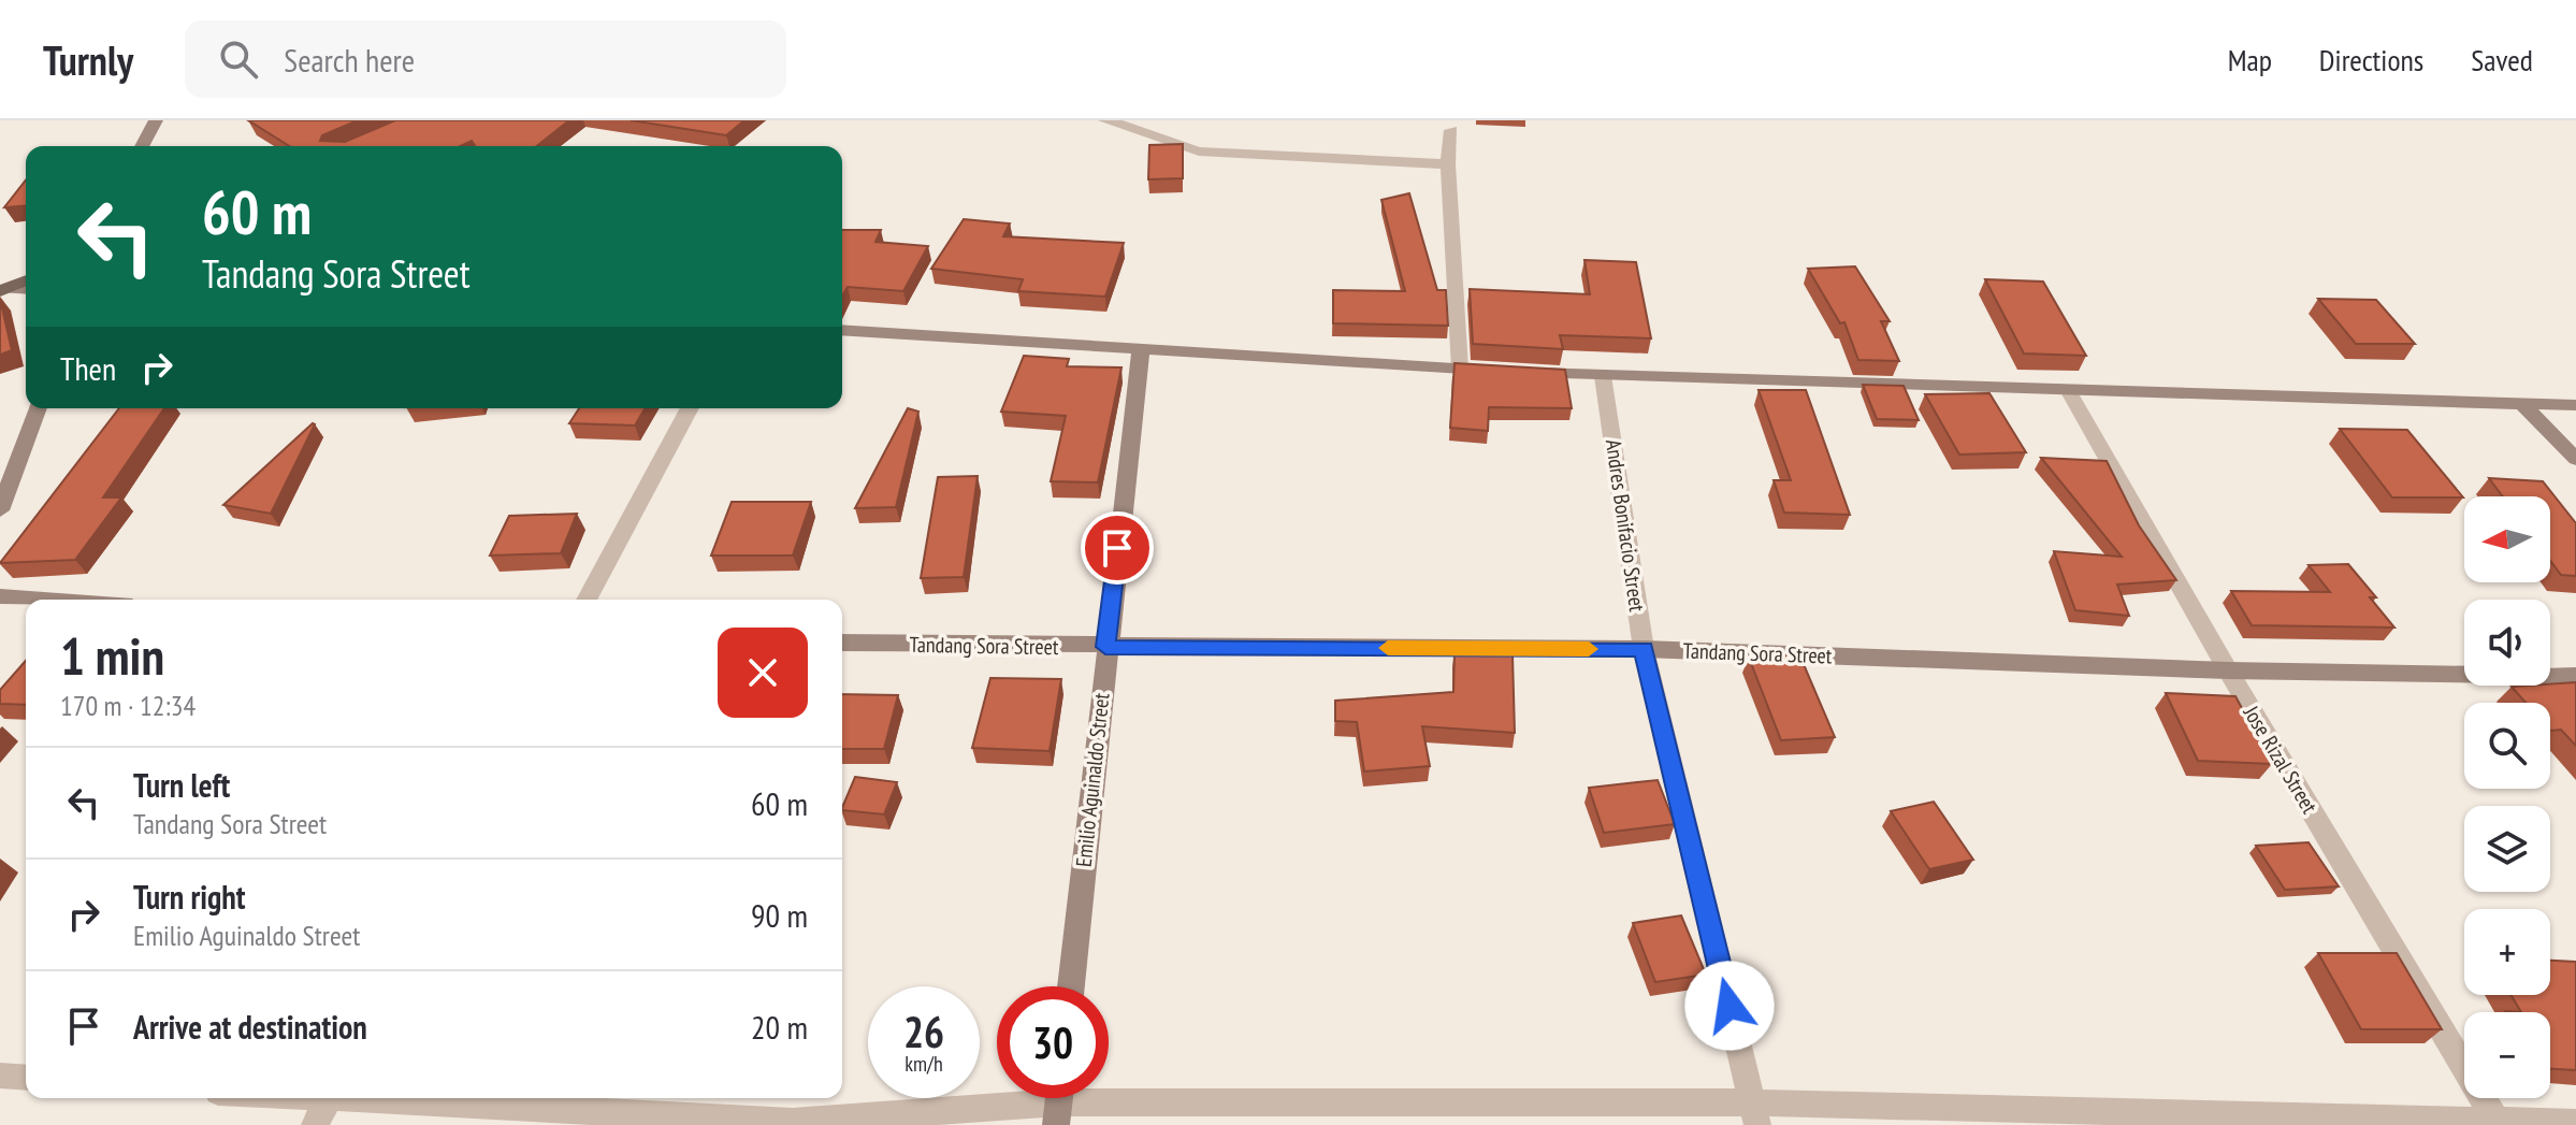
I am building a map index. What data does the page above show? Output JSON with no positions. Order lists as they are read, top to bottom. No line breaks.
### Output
{"streets":{"street":["Andres Bonifacio Street","Tandang Sora Street","Jose Rizal Street","Emilio Aguinaldo Street"]},"crossings":[["Andres Bonifacio Street","Tandang Sora Street"],["Tandang Sora Street","Jose Rizal Street"],["Tandang Sora Street","Emilio Aguinaldo Street"]],"north":"left","page":{"header":"Turnly","search":"Search here","nav":["Map","Directions","Saved"],"turn":["60 m","Tandang Sora Street"],"then":"Then","map_buttons":["+","−"],"heading":["1 min","170 m · 12:34"],"list":[{"name":"Turn left","note":"Tandang Sora Street","value":"60 m"},{"name":"Turn right","note":"Emilio Aguinaldo Street","value":"90 m"},{"name":"Arrive at destination","value":"20 m"}],"speed":"26 km/h","limit":"30"}}
